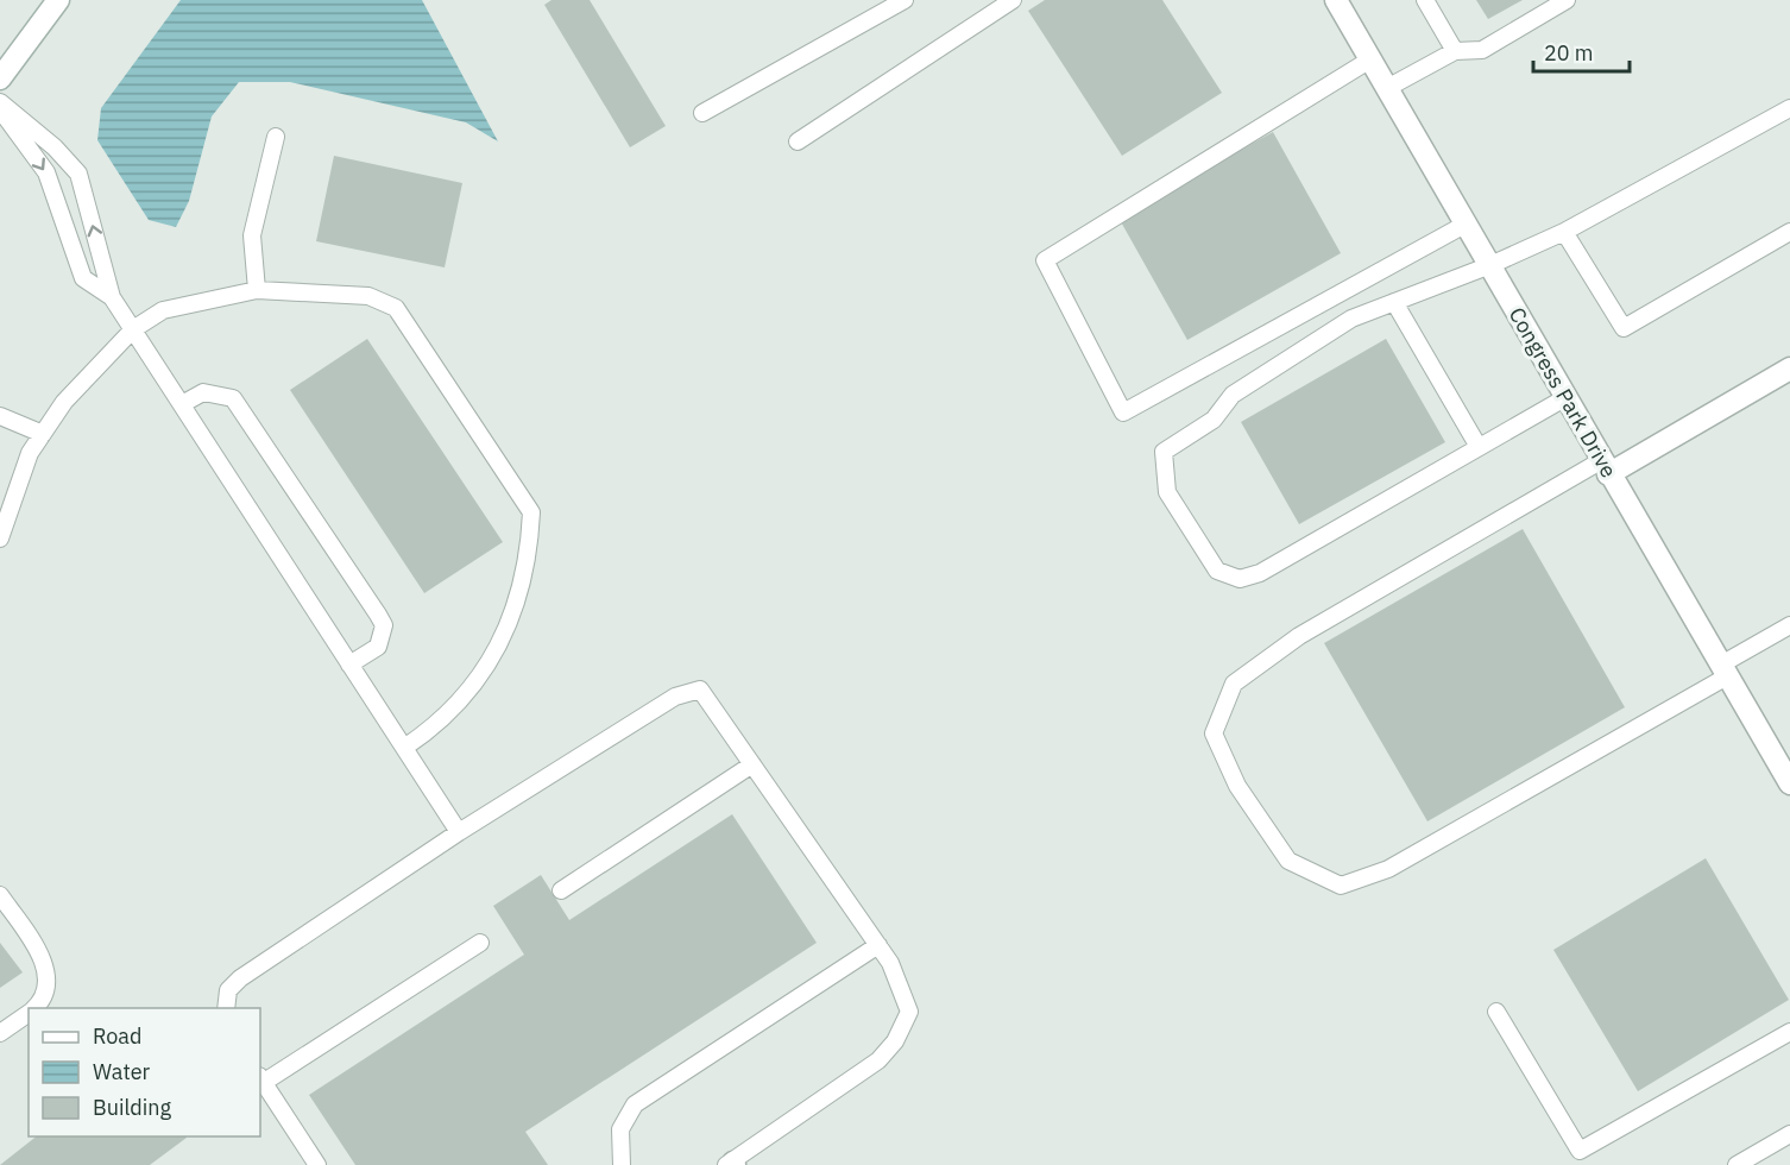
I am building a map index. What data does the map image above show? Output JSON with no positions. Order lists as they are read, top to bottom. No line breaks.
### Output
{"streets":{"street":["Congress Park Drive"]},"legend":["Road","Water","Building"],"scale_bar":"20 m"}
